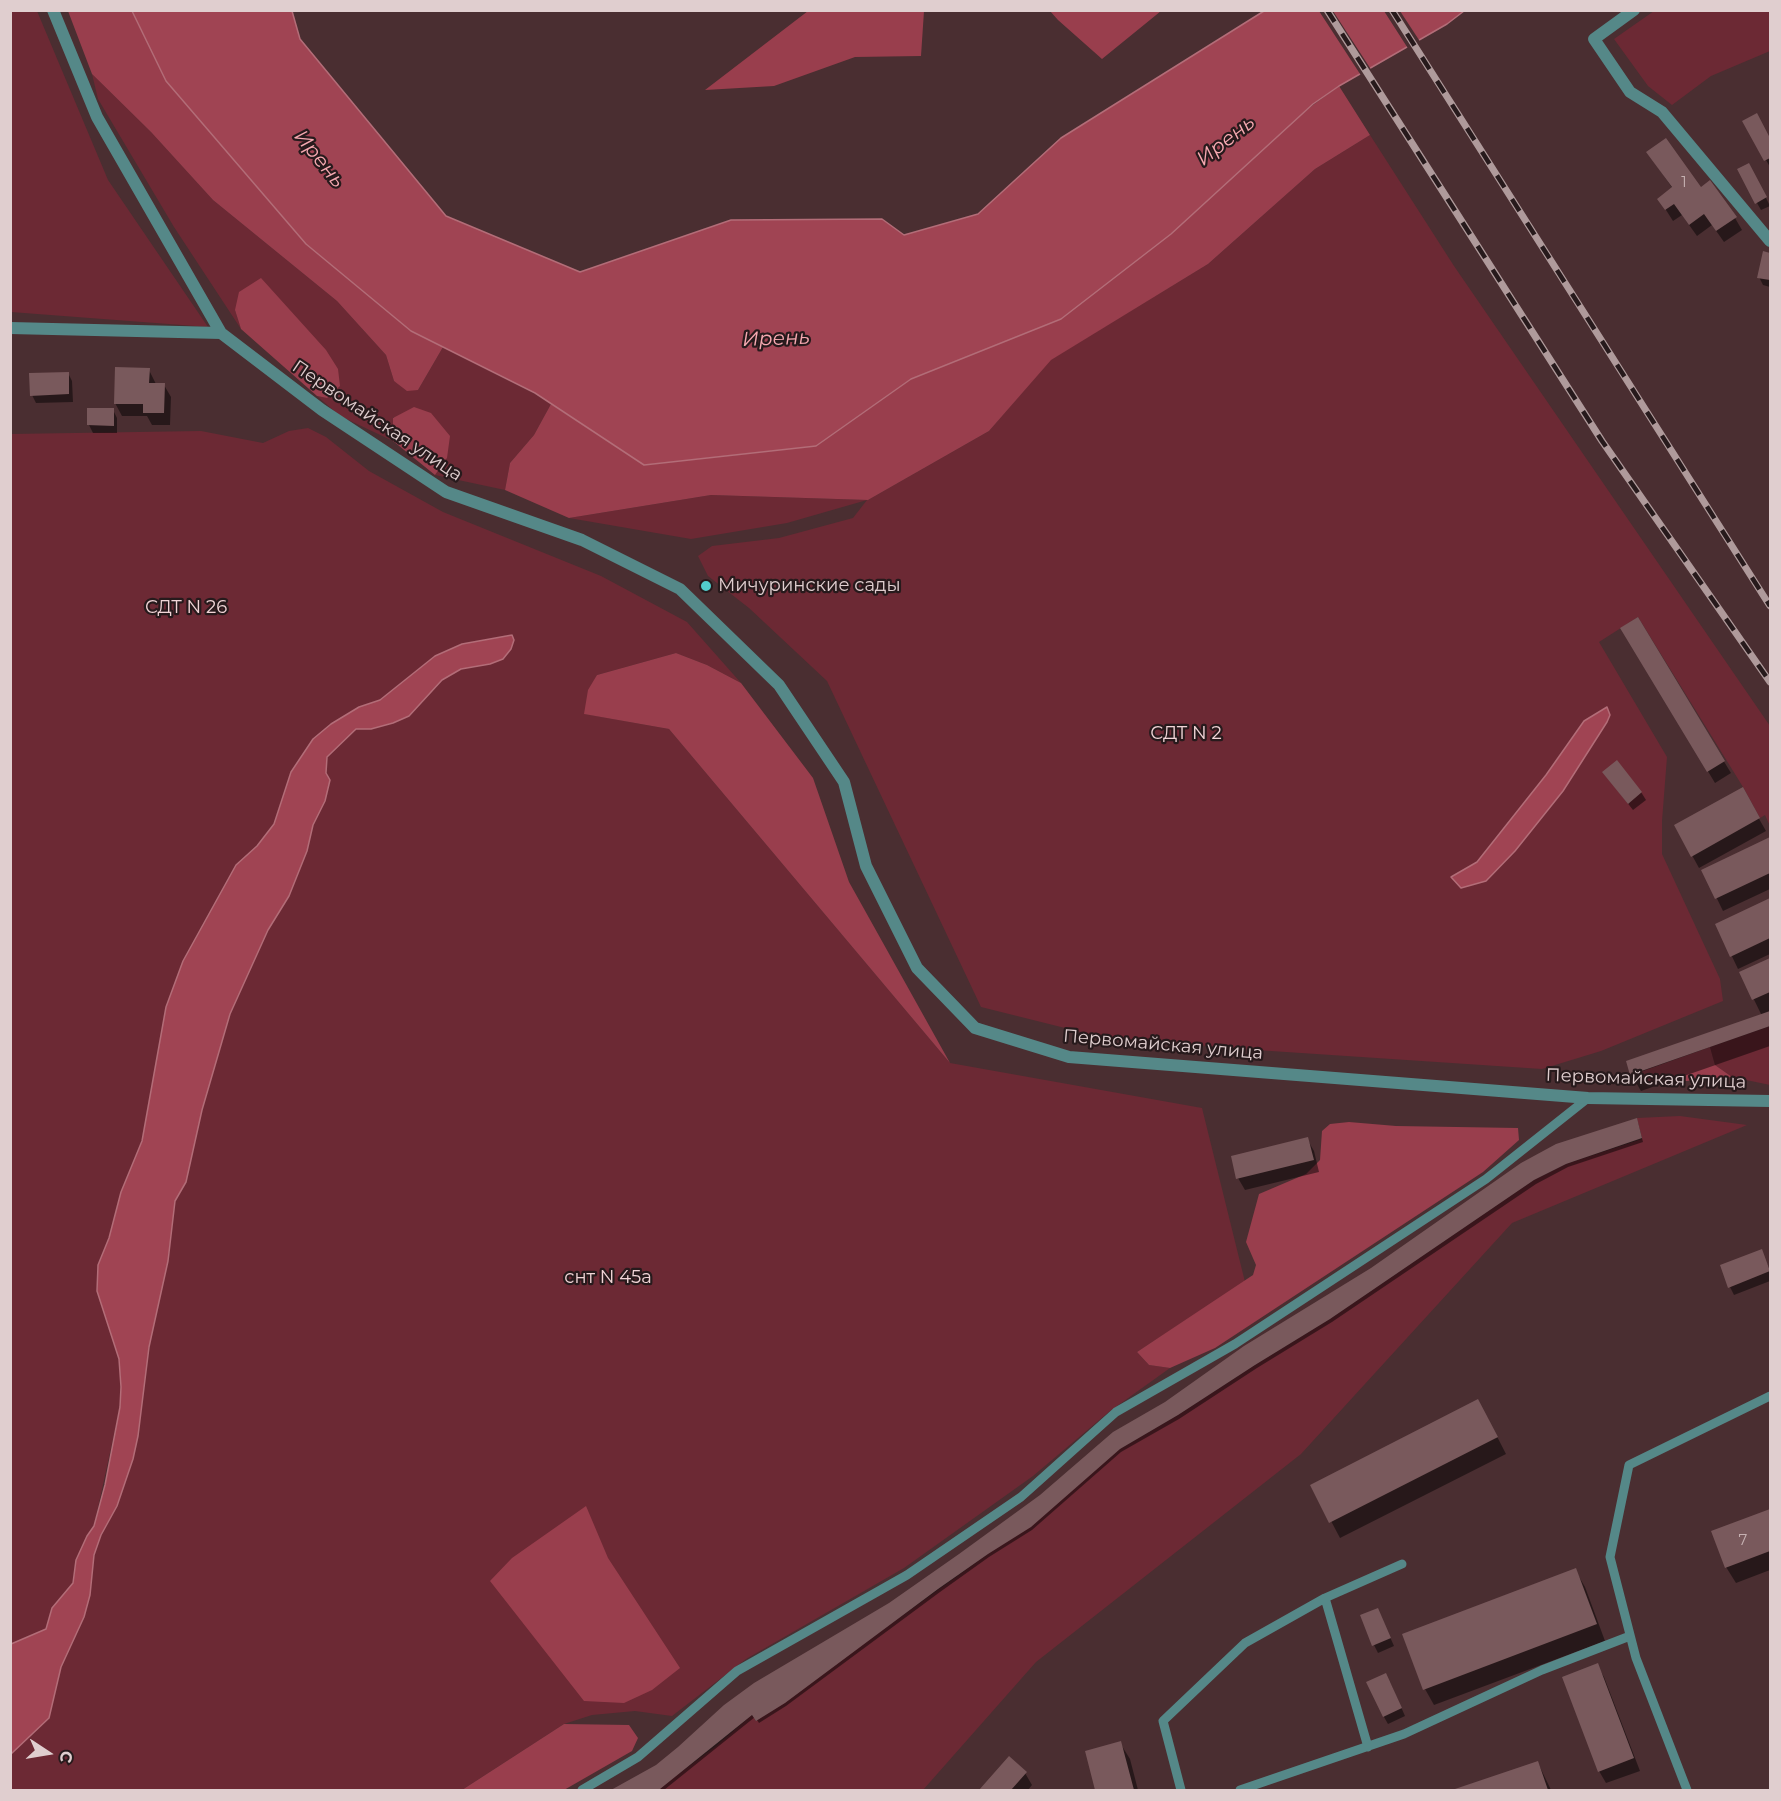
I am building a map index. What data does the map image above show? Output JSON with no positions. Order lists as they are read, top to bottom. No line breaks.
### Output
{"streets":{"street":["Первомайская улица"]},"water":["Ирень"],"parks":["СДТ N 26","СДТ N 2","снт N 45а"],"places":["Мичуринские сады"],"house_numbers":["1","7"],"north":"right"}
